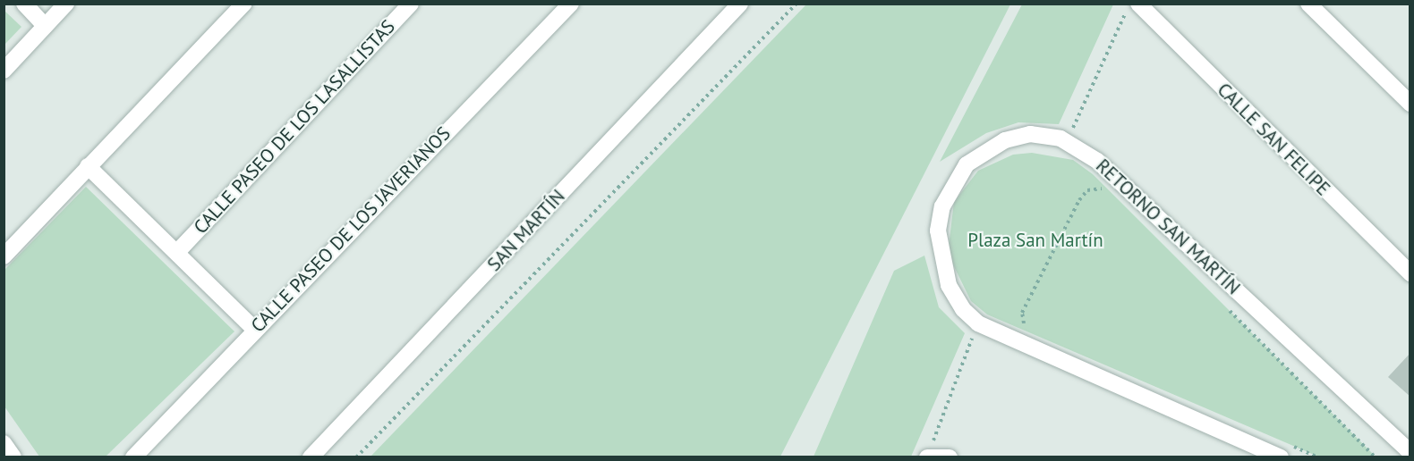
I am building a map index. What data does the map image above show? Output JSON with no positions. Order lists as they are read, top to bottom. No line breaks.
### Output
{"streets":{"street":["CALLE PASEO DE LOS LASALLISTAS","CALLE SAN FELIPE","RETORNO SAN MARTÍN","CALLE PASEO DE LOS JAVERIANOS","SAN MARTÍN"]},"parks":["Plaza San Martín"]}
